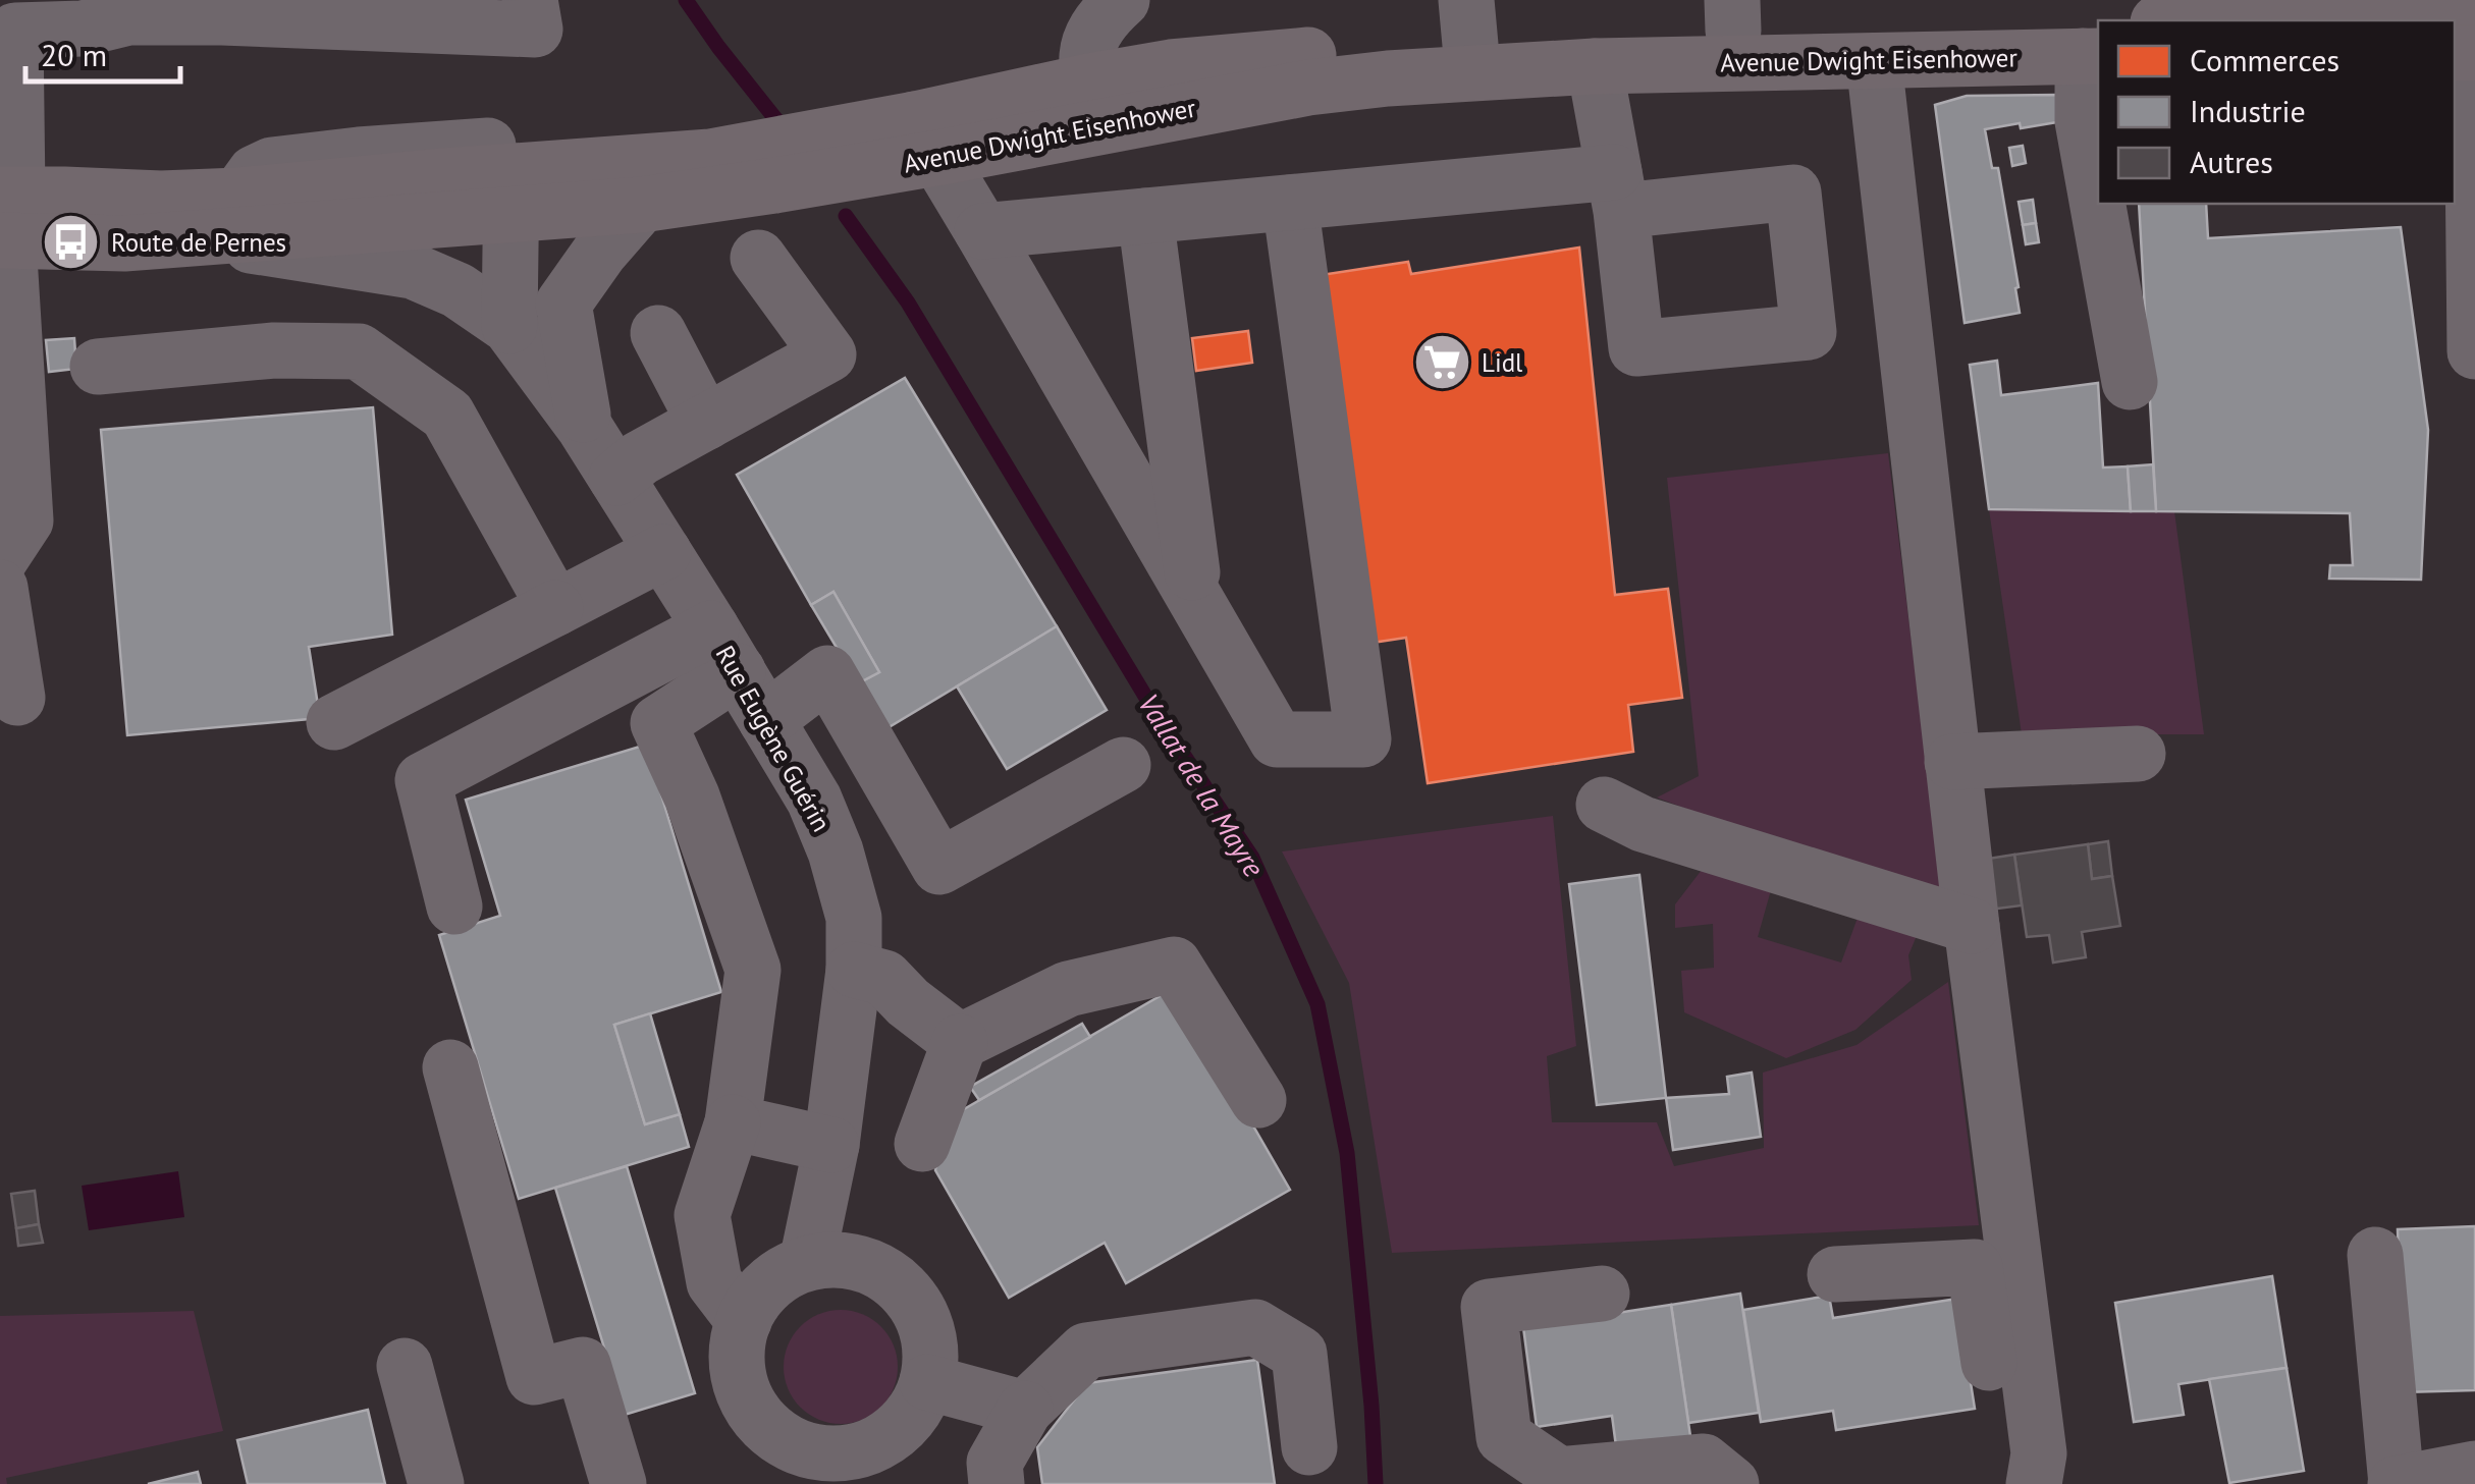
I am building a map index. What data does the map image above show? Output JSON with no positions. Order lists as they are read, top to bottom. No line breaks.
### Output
{"streets":{"main road":["Avenue Dwight Eisenhower"],"street":["Rue Eugène Guérin"]},"crossings":[["Avenue Dwight Eisenhower","Rue Eugène Guérin"]],"water":["Vallat de la Mayre"],"places":{"bus stop":["Route de Pernes"],"supermarket":["Lidl"]},"legend":["Commerces","Industrie","Autres"],"scale_bar":"20 m"}
